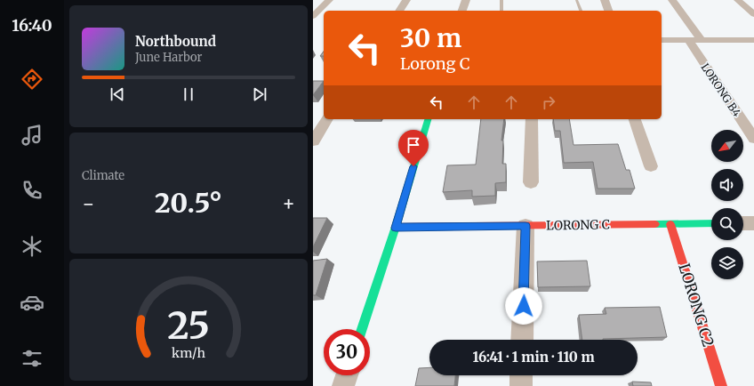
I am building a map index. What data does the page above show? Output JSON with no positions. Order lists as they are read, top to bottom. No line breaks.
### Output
{"streets":{"street":["LORONG B4","LORONG C","LORONG C2"]},"crossings":[["LORONG C","LORONG C2"]],"north":"bottom left","page":{"tabs":"16:40","turn":["30 m","Lorong C"],"song":["Northbound","June Harbor"],"tile":"Climate","heat":["−","20.5°","+"],"limit":"30","trip":"16:41 · 1 min · 110 m","gauge":["25","km/h"]}}
